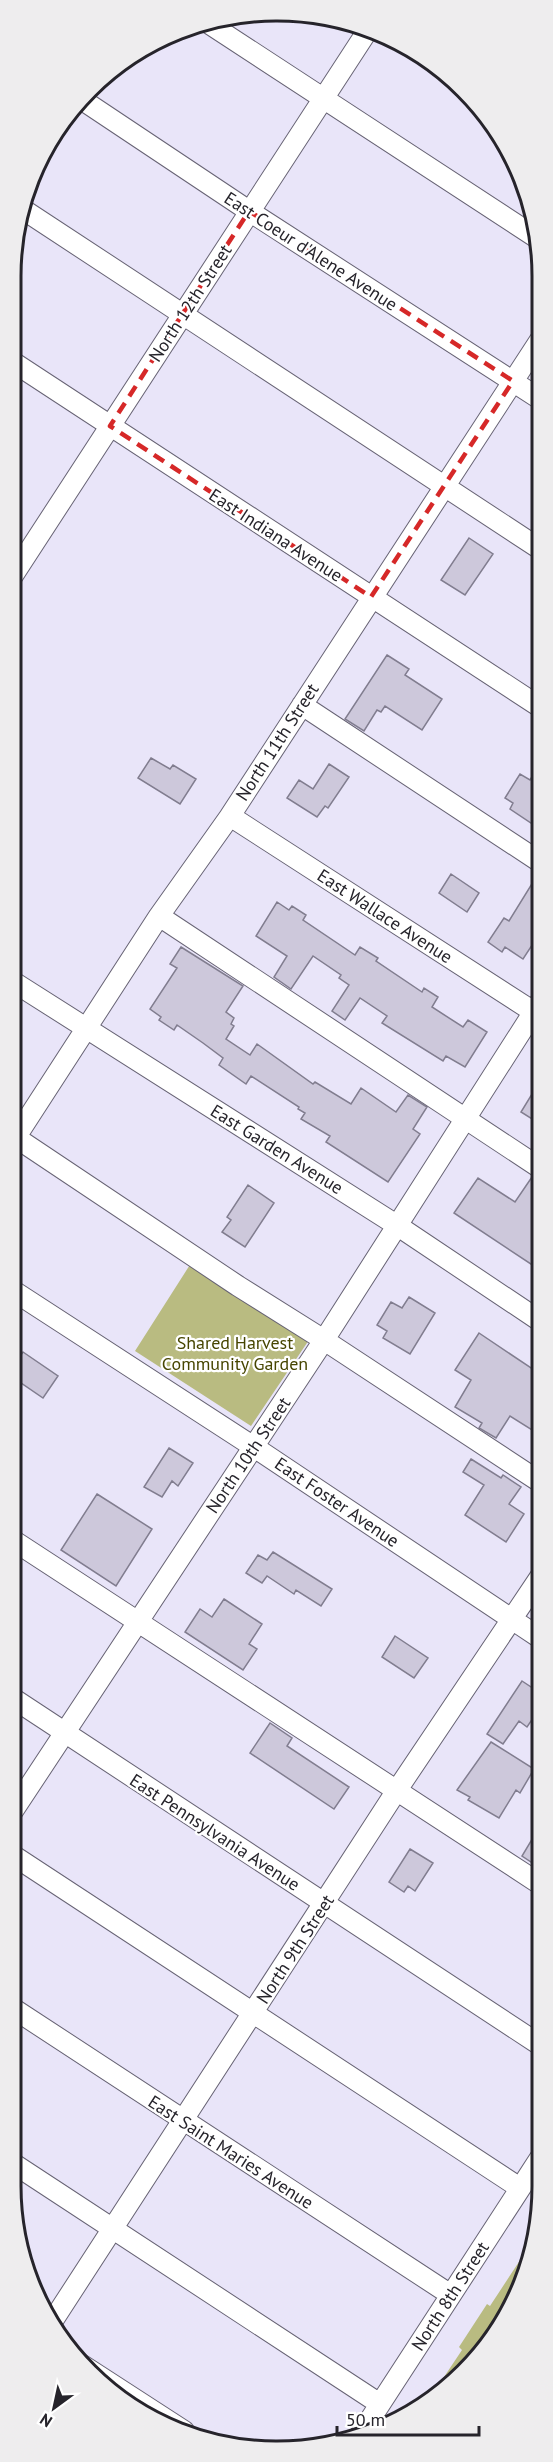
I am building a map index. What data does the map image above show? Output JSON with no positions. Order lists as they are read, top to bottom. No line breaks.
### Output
{"streets":{"street":["East Coeur d'Alene Avenue","North 12th Street","East Indiana Avenue","North 11th Street","East Wallace Avenue","East Garden Avenue","North 10th Street","East Foster Avenue","East Pennsylvania Avenue","North 9th Street","East Saint Maries Avenue","North 8th Street"]},"crossings":[["East Coeur d'Alene Avenue","North 12th Street"],["East Coeur d'Alene Avenue","North 11th Street"],["North 12th Street","East Indiana Avenue"],["East Indiana Avenue","North 11th Street"],["North 11th Street","East Wallace Avenue"],["North 11th Street","East Garden Avenue"],["East Garden Avenue","North 10th Street"],["North 10th Street","East Foster Avenue"],["North 10th Street","East Pennsylvania Avenue"],["East Foster Avenue","North 9th Street"],["East Pennsylvania Avenue","North 9th Street"],["North 9th Street","East Saint Maries Avenue"],["East Saint Maries Avenue","North 8th Street"]],"parks":["Shared Harvest Community Garden"],"scale_bar":"50 m","north":"bottom left"}
